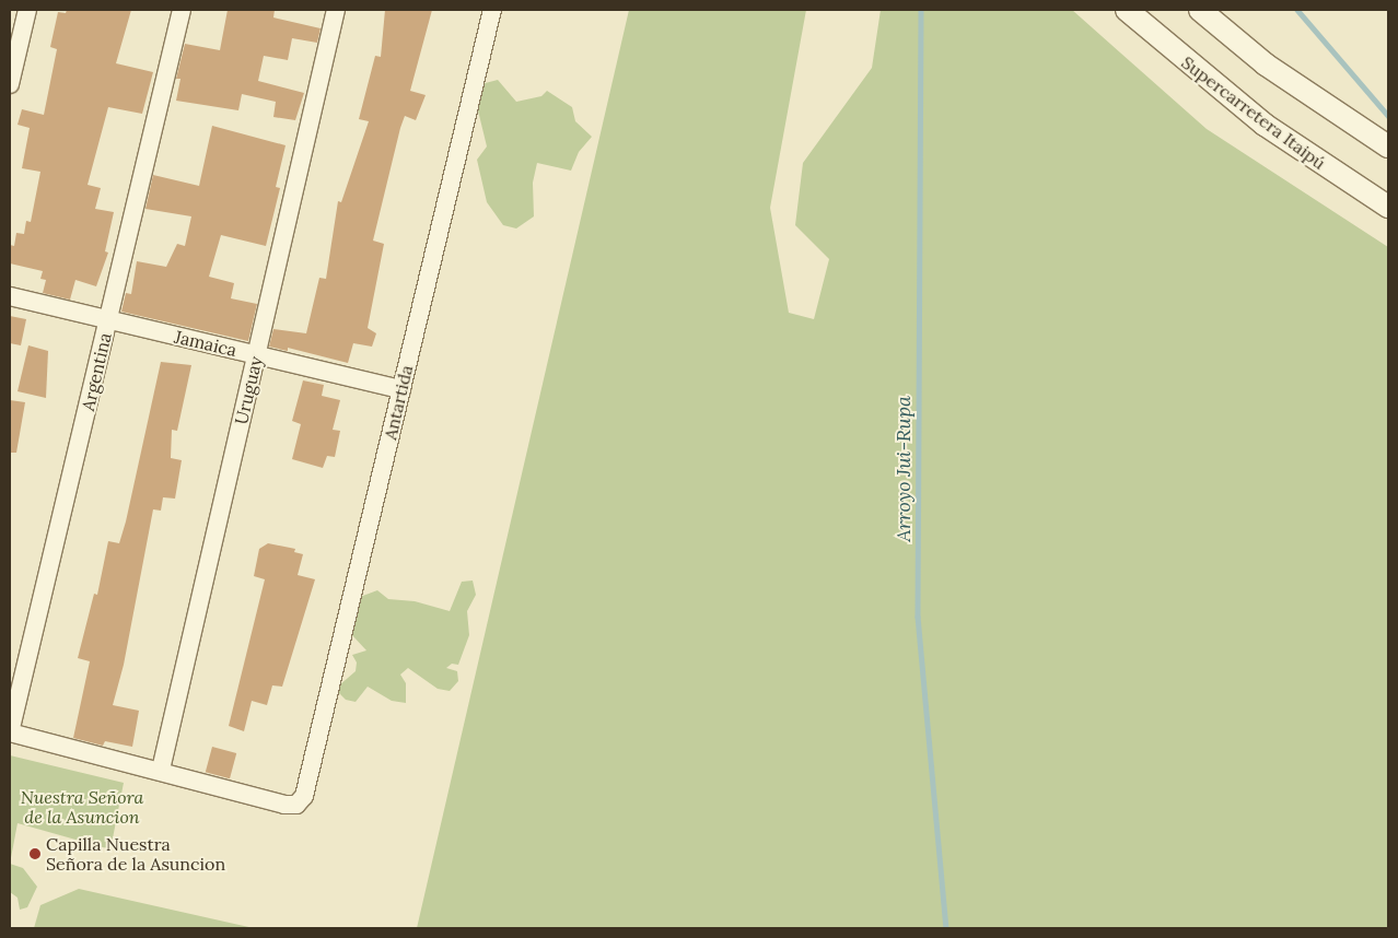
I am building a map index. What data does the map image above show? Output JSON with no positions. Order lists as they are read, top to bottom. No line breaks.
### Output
{"streets":{"street":["Supercarretera Itaipú","Jamaica","Argentina","Uruguay","Antartida"]},"crossings":[["Jamaica","Argentina"],["Jamaica","Uruguay"],["Jamaica","Antartida"],["Uruguay","Antartida"]],"water":["Arroyo Jui-Rupa"],"parks":["Nuestra Señora de la Asuncion"],"places":["Capilla Nuestra Señora de la Asuncion"]}
